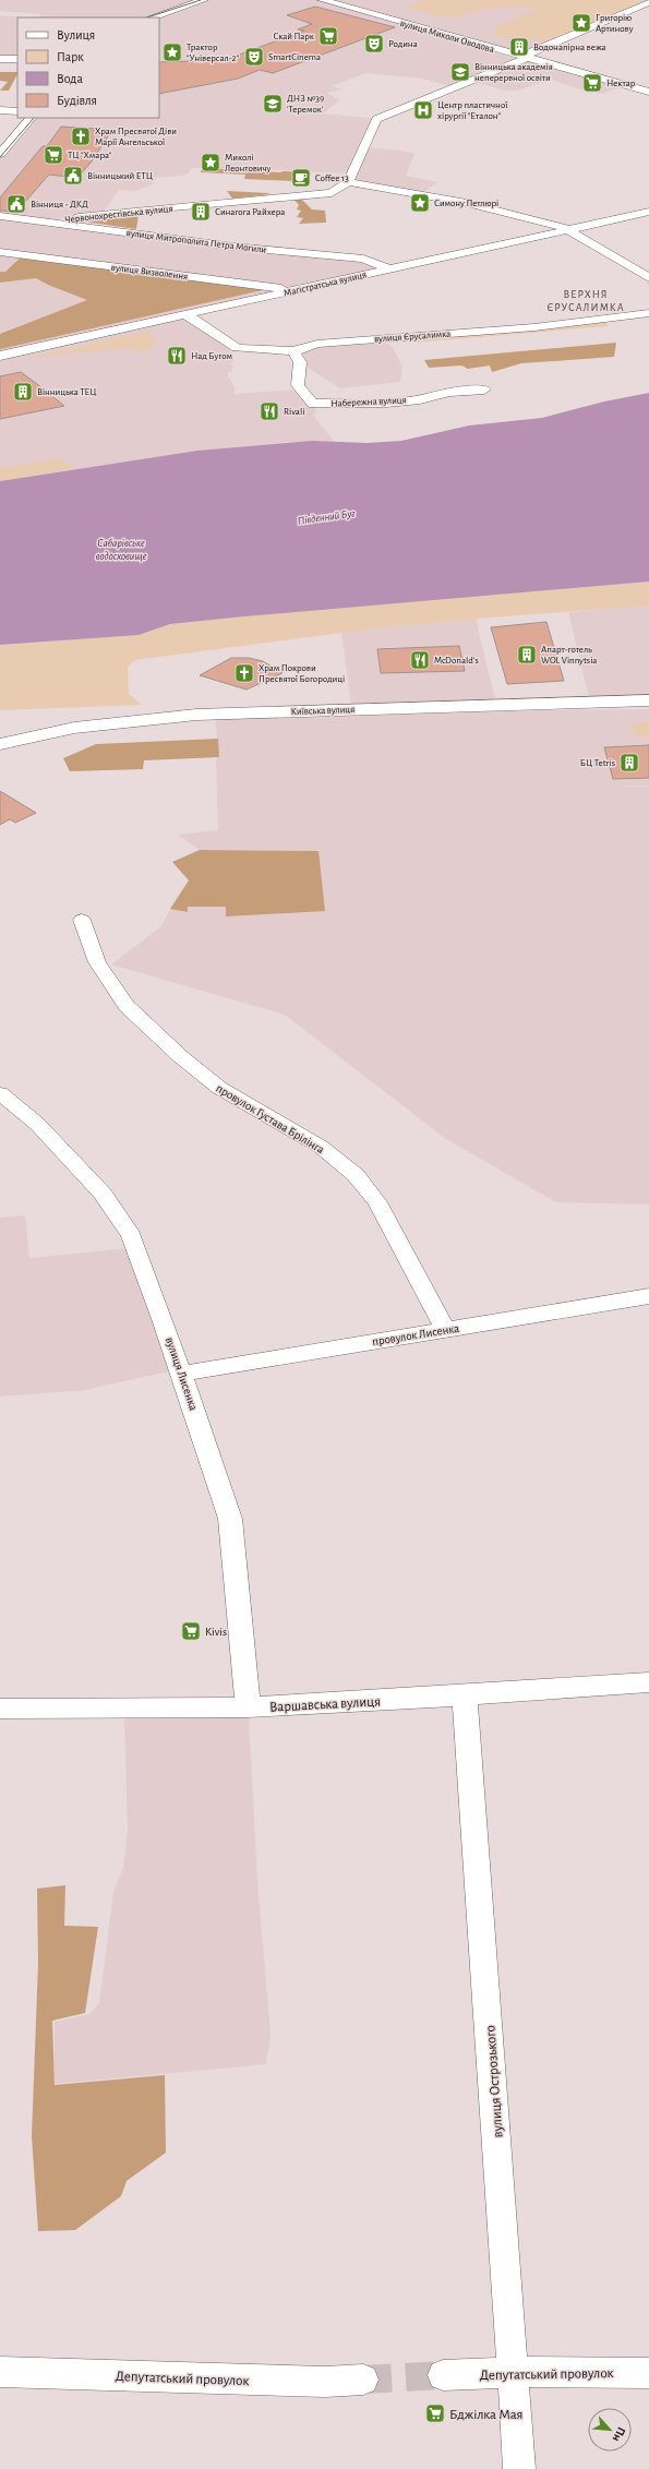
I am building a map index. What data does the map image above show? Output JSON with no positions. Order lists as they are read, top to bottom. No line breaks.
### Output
{"streets":{"main road":["Київська вулиця"],"street":["вулиця Миколи Оводова","Червонохрестівська вулиця","вулиця Митрополита Петра Могили","вулиця Визволення","Магістратська вулиця","вулиця Єрусалимка","Набережна вулиця","провулок Густава Брілінга","провулок Лисенка","вулиця Лисенка","Варшавська вулиця","вулиця Острозького","Депутатський провулок"]},"crossings":[["Червонохрестівська вулиця","вулиця Митрополита Петра Могили"],["вулиця Митрополита Петра Могили","Магістратська вулиця"],["вулиця Визволення","Магістратська вулиця"],["Магістратська вулиця","вулиця Єрусалимка"],["вулиця Єрусалимка","Набережна вулиця"],["провулок Густава Брілінга","провулок Лисенка"],["провулок Лисенка","вулиця Лисенка"],["вулиця Лисенка","Варшавська вулиця"],["Варшавська вулиця","вулиця Острозького"],["вулиця Острозького","Депутатський провулок"]],"districts":["ВЕРХНЯ ЄРУСАЛИМКА"],"water":["Південний Буг","Сабарівське водосховище"],"places":{"place":["Григорію Артинову","Трактор \"Універсал-2\"","Миколі Леонтовичу","Симону Петлюрі"],"supermarket":["Скай Парк","Нектар","ТЦ \"Хмара\"","Kivis","Бджілка Мая"],"theatre":["Родина","SmartCinema"],"building":["Водонапірна вежа","Синагога Райхера","Вінницька ТЕЦ","Апарт-готель WOL Vinnytsia","БЦ Tetris"],"school or university":["Вінницька академія неперервної освіти","ДНЗ №39 'Теремок'"],"hospital":["Центр пластичної хірургії \"Еталон\""],"church":["Храм Пресвятої Діви Марії Ангельської","Храм Покрови Пресвятої Богородиці"],"public building":["Вінницький ЕТЦ","Вінниця - ДКД"],"cafe":["Coffee 13"],"restaurant":["Над Бугом","Rivali","McDonald's"]},"legend":["Вулиця","Парк","Вода","Будівля"],"north":"bottom right"}
